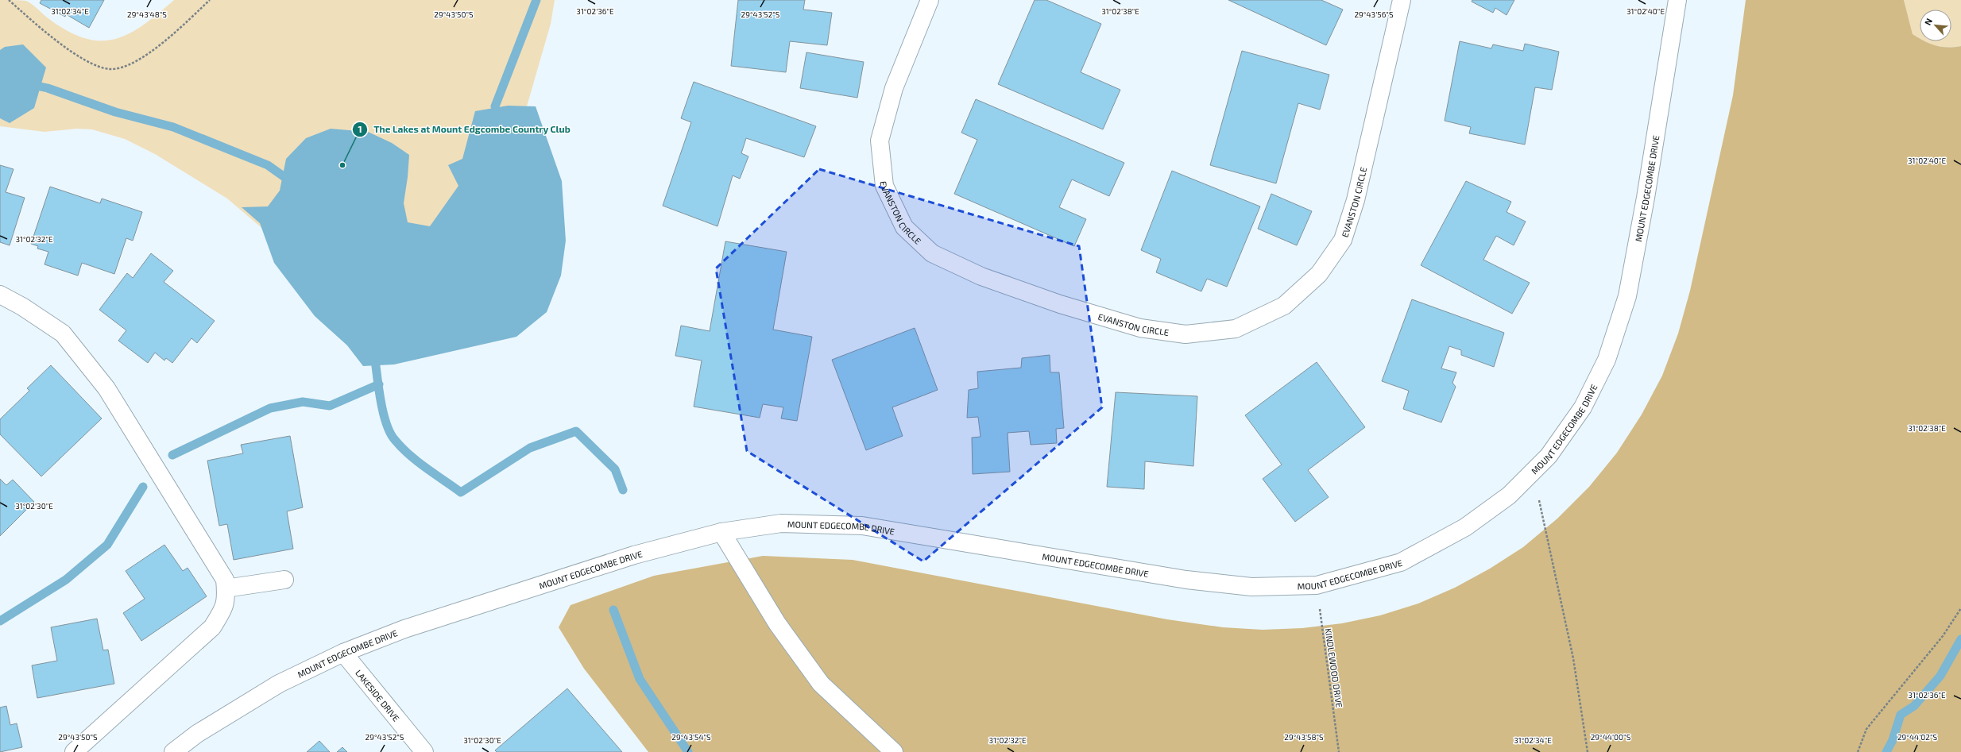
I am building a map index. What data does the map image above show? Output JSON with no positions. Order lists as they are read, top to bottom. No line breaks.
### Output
{"streets":{"street":["MOUNT EDGECOMBE DRIVE","EVANSTON CIRCLE","LAKESIDE DRIVE"],"path":["KINDLEWOOD DRIVE"]},"crossings":[["MOUNT EDGECOMBE DRIVE","KINDLEWOOD DRIVE"],["MOUNT EDGECOMBE DRIVE","LAKESIDE DRIVE"]],"places":["The Lakes at Mount Edgcombe Country Club"],"north":"top left","coordinates":["31°02'36\"E","31°02'34\"E","31°02'38\"E","31°02'40\"E","29°43'48\"S","29°43'50\"S","29°43'52\"S","29°43'56\"S","31°02'32\"E","31°02'30\"E","29°43'54\"S","29°43'58\"S","29°44'00\"S","29°44'02\"S"]}
